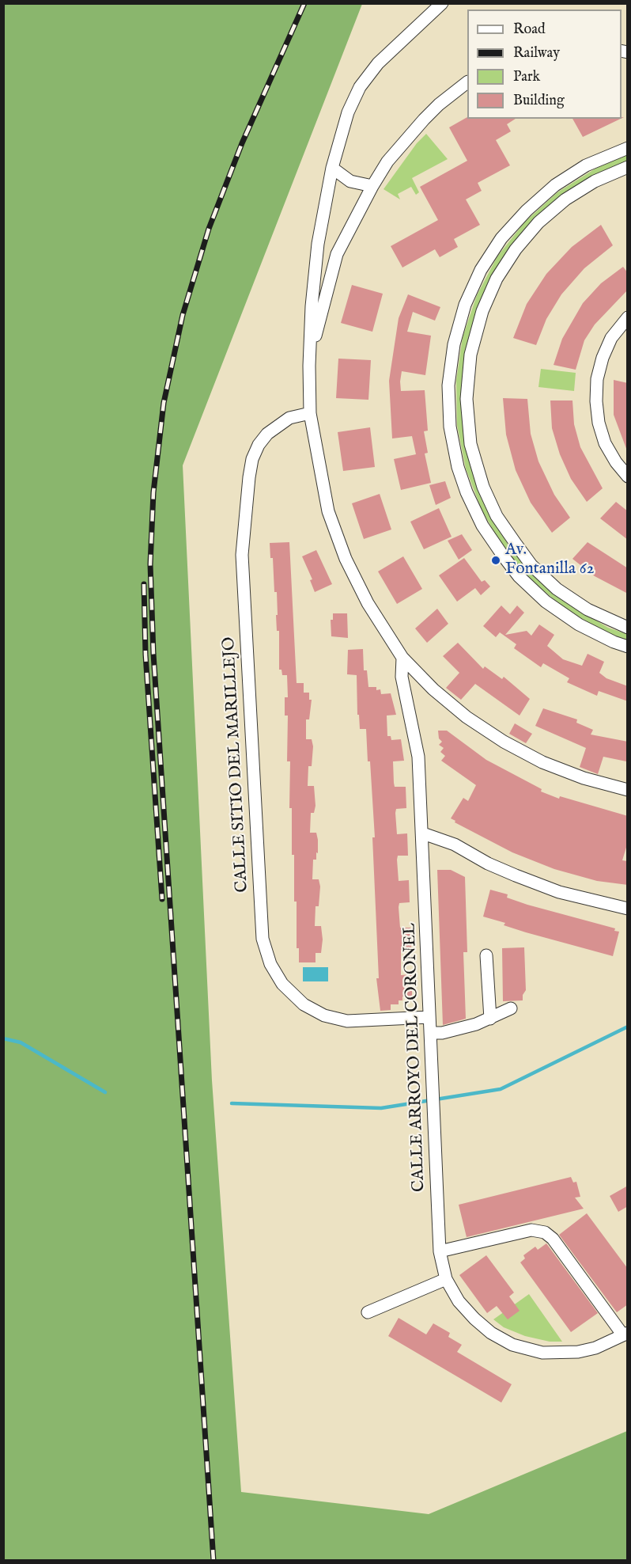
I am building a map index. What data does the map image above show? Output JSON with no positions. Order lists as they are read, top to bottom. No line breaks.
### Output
{"streets":{"street":["CALLE SITIO DEL MARILLEJO","CALLE ARROYO DEL CORONEL"]},"crossings":[["CALLE SITIO DEL MARILLEJO","CALLE ARROYO DEL CORONEL"]],"places":["Av. Fontanilla 62"],"legend":["Road","Railway","Park","Building"]}
